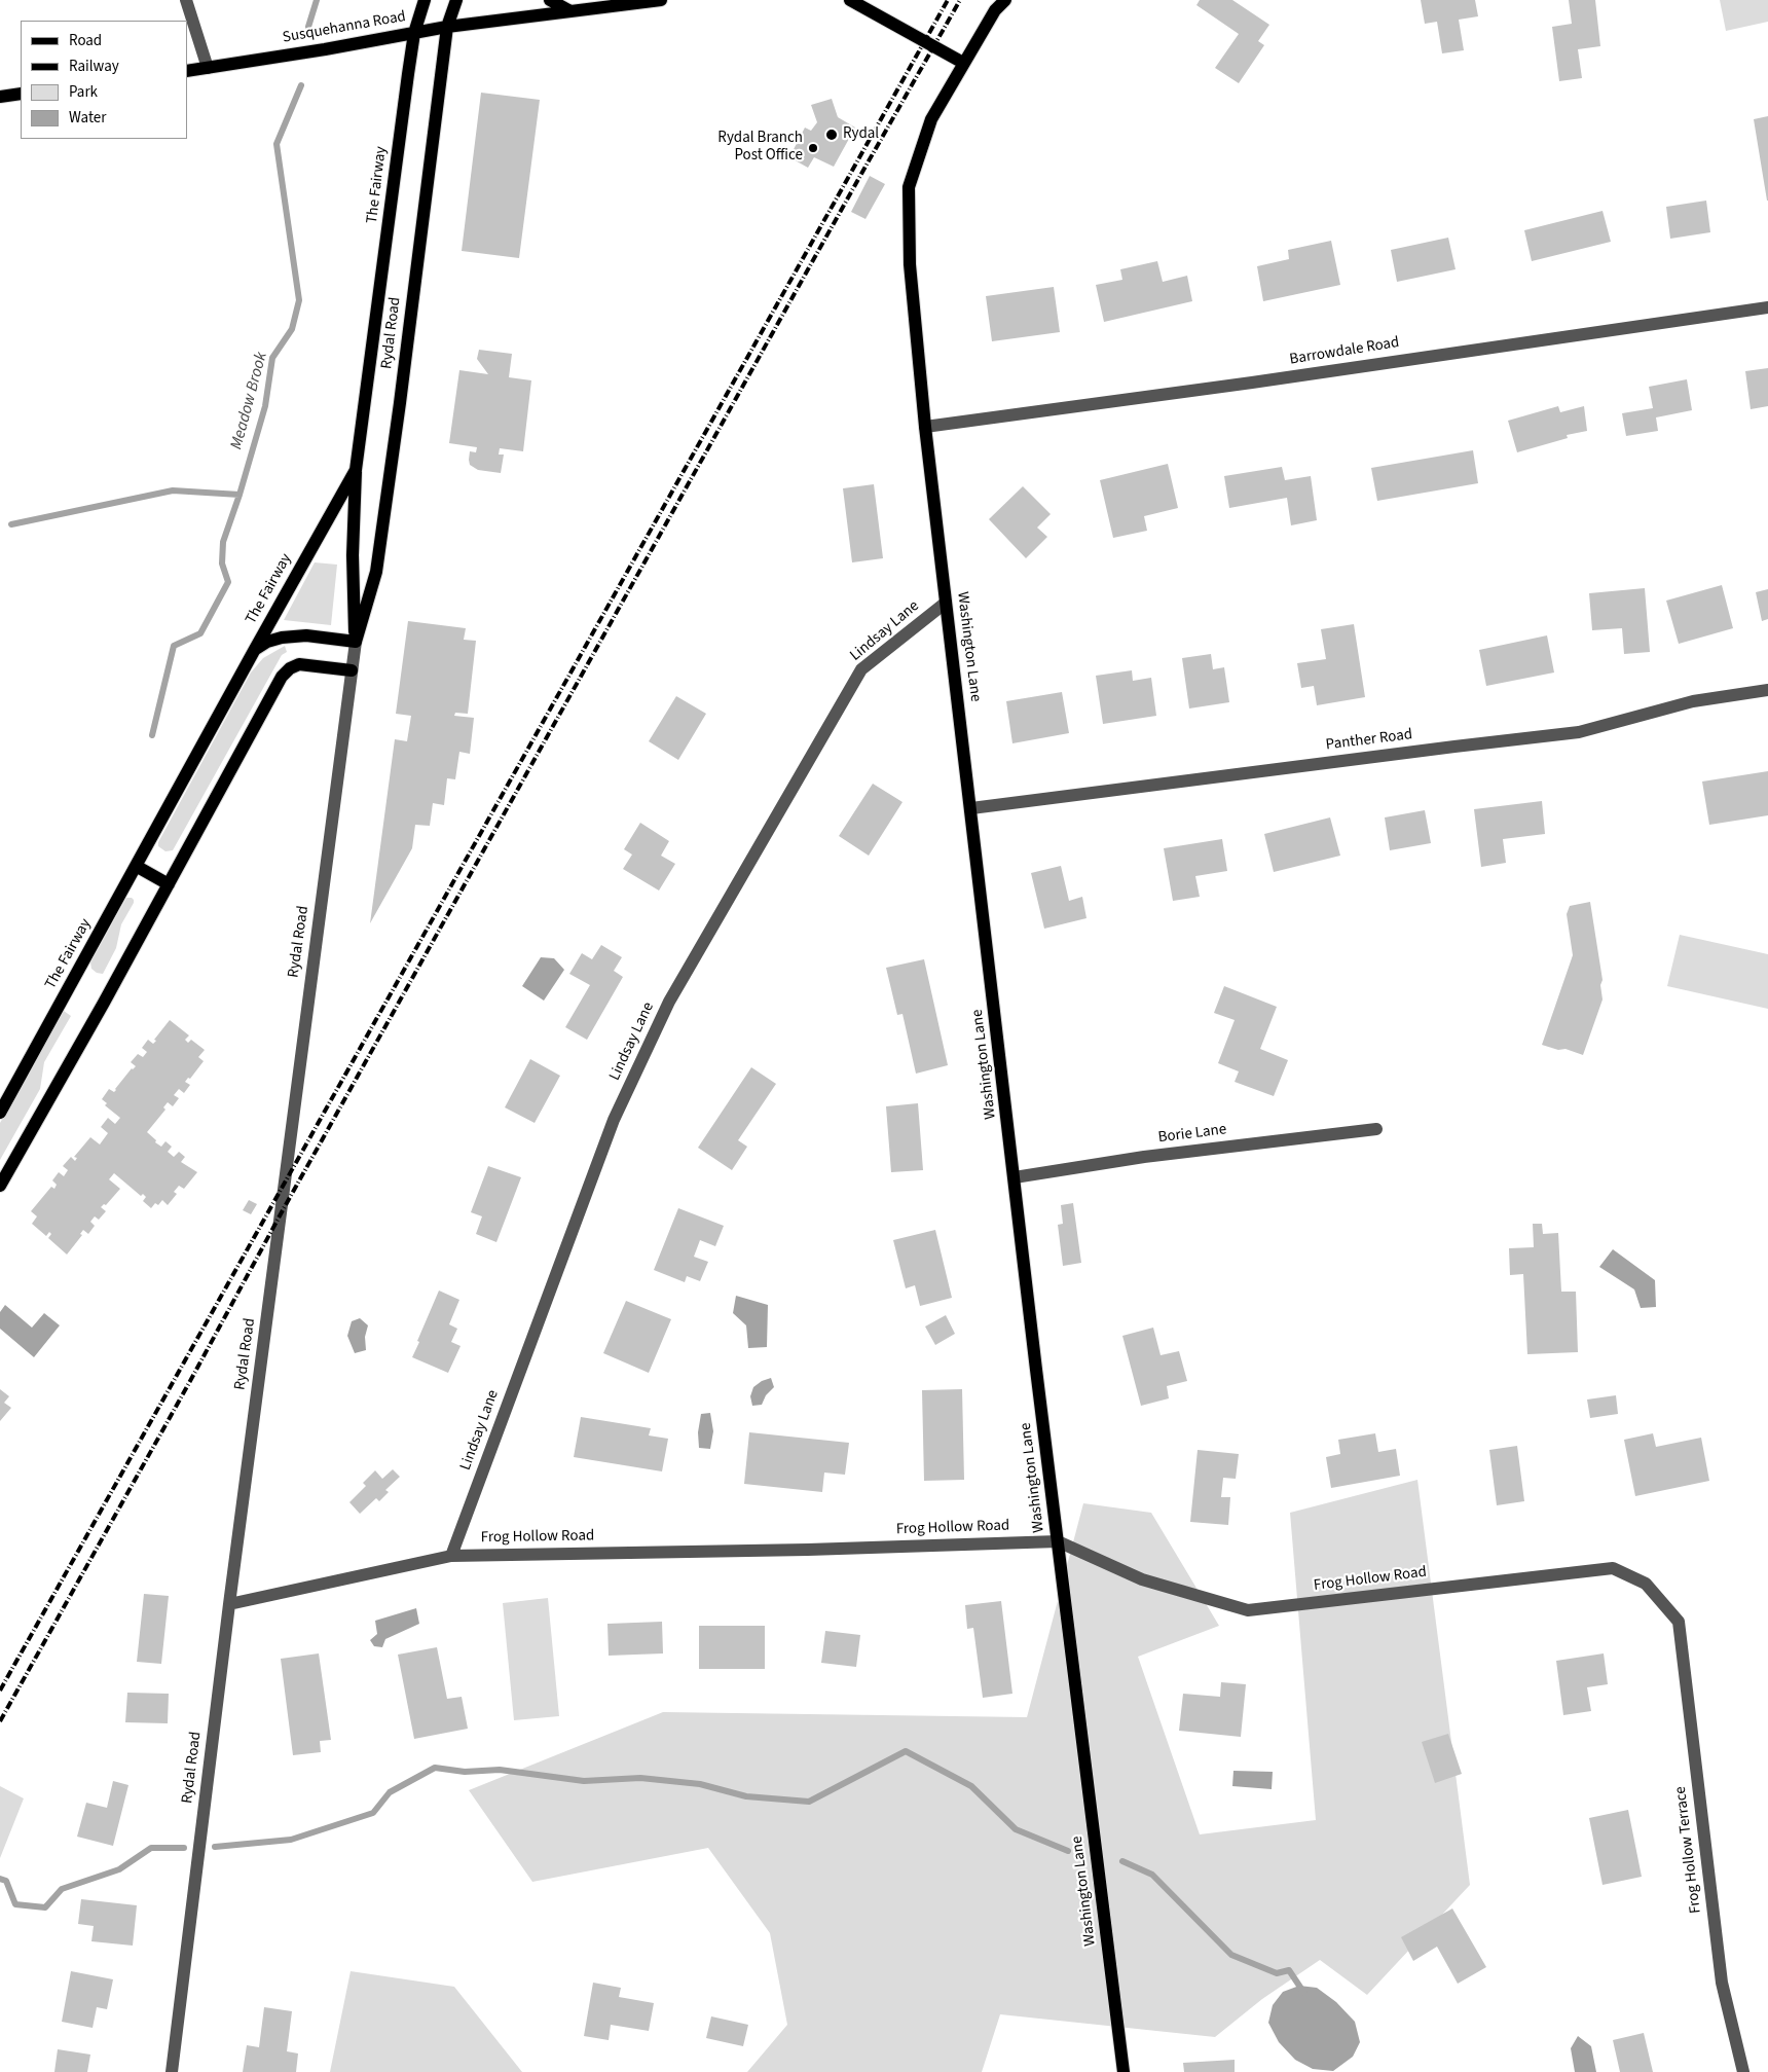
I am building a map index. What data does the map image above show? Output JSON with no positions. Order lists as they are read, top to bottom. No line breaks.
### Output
{"streets":{"main road":["Susquehanna Road","The Fairway","Rydal Road","Washington Lane"],"street":["Barrowdale Road","Lindsay Lane","Panther Road","Borie Lane","Frog Hollow Road","Frog Hollow Terrace"]},"crossings":[["Susquehanna Road","The Fairway"],["Susquehanna Road","Rydal Road"],["The Fairway","Rydal Road"],["Rydal Road","Frog Hollow Road"],["Barrowdale Road","Washington Lane"],["Lindsay Lane","Washington Lane"],["Lindsay Lane","Frog Hollow Road"],["Washington Lane","Panther Road"],["Washington Lane","Borie Lane"],["Washington Lane","Frog Hollow Road"],["Frog Hollow Road","Frog Hollow Terrace"]],"water":["Meadow Brook"],"places":["Rydal","Rydal Branch Post Office"],"legend":["Road","Railway","Park","Water"]}
